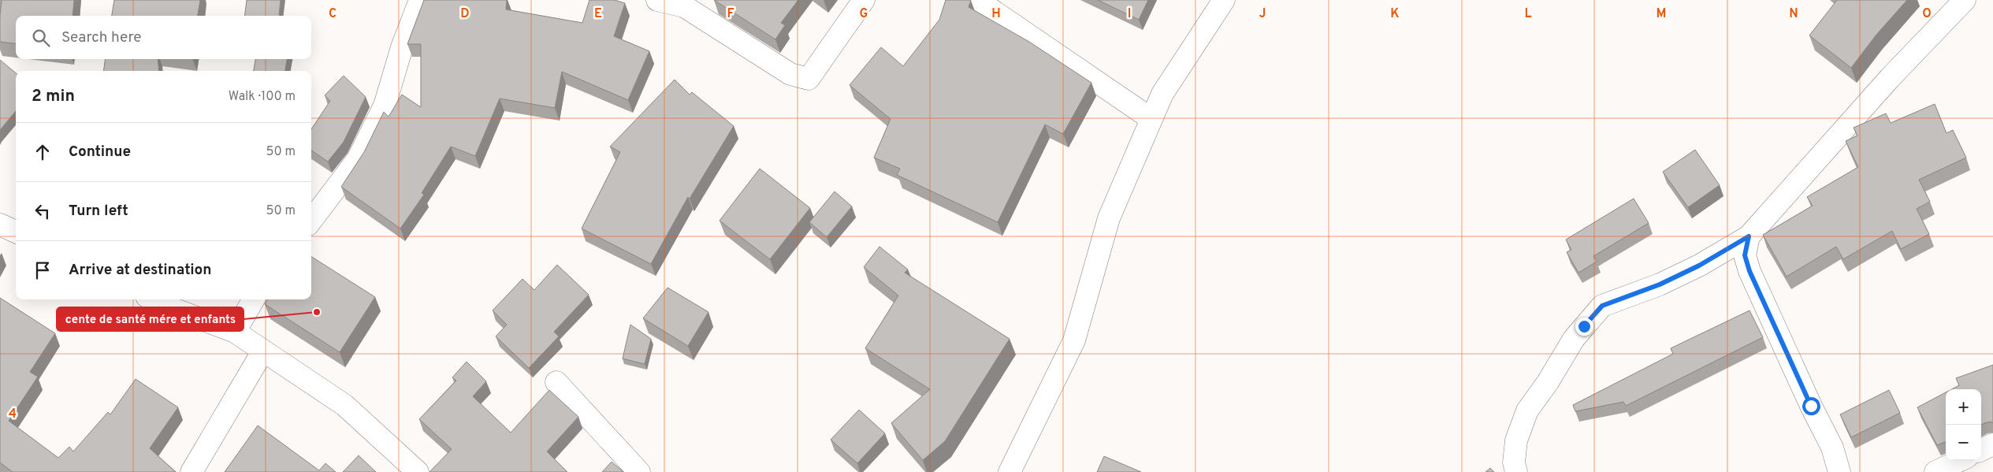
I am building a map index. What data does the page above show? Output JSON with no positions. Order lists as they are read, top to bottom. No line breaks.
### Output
{"places":["cente de santé mére et enfants"],"page":{"search":"Search here","heading":["2 min","Walk · 100 m"],"list":[["Continue","50 m"],["Turn left","50 m"],"Arrive at destination"],"map_buttons":["+","−"]},"grid":{"columns":["C","D","E","F","G","H","I","J","K","L","M","N","O"],"rows":["4"]}}
